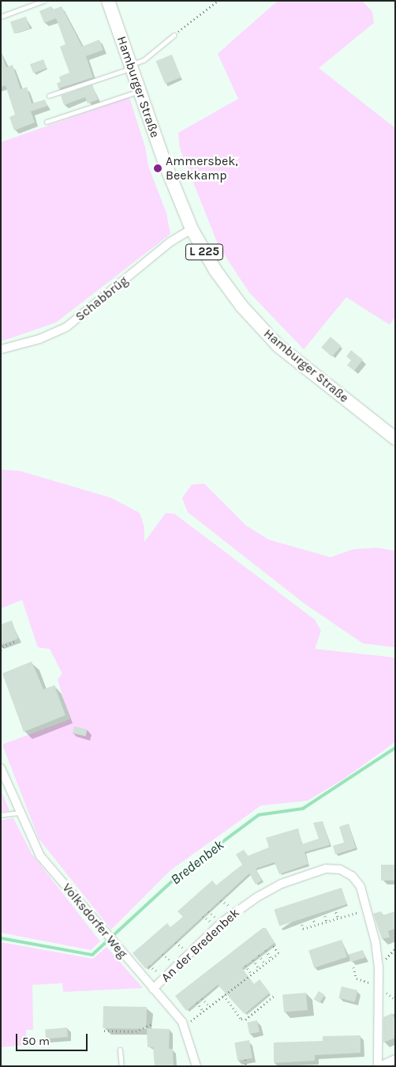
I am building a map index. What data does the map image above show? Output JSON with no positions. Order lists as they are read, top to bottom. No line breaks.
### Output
{"streets":{"main road":["Hamburger Straße","L 225"],"street":["Schabbrüg","Volksdorfer Weg","An der Bredenbek"]},"crossings":[["Hamburger Straße","Schabbrüg"],["Volksdorfer Weg","An der Bredenbek"]],"water":["Bredenbek"],"places":["Ammersbek, Beekkamp"],"scale_bar":"50 m"}
